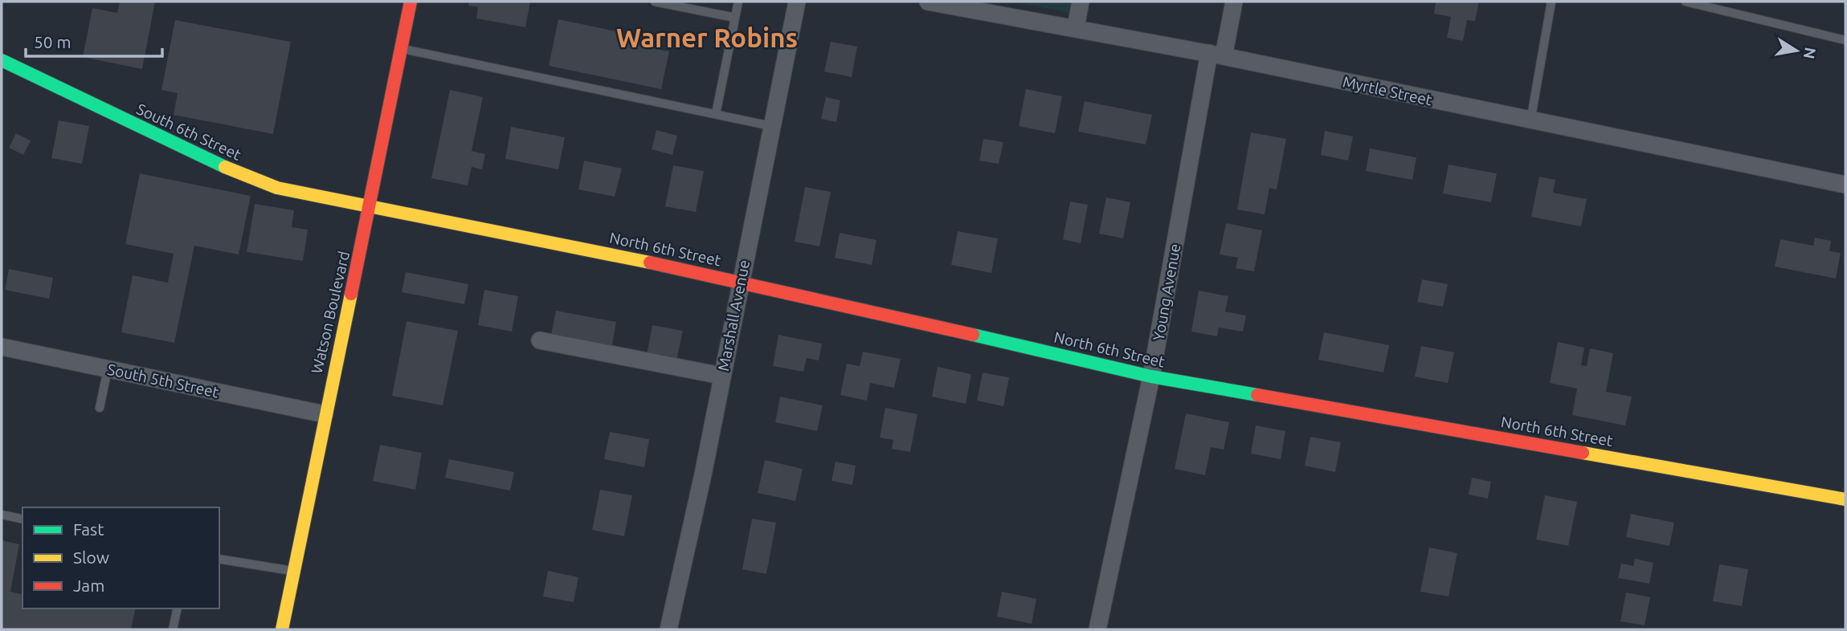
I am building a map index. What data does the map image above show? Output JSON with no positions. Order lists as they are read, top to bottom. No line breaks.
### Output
{"streets":{"street":["Myrtle Street","South 6th Street","North 6th Street","Young Avenue","Watson Boulevard","Marshall Avenue","South 5th Street"]},"crossings":[["Myrtle Street","Young Avenue"],["South 6th Street","North 6th Street"],["South 6th Street","Watson Boulevard"],["North 6th Street","Young Avenue"],["North 6th Street","Watson Boulevard"],["North 6th Street","Marshall Avenue"],["Watson Boulevard","South 5th Street"]],"districts":["Warner Robins"],"legend":["Fast","Slow","Jam"],"scale_bar":"50 m","north":"right"}
